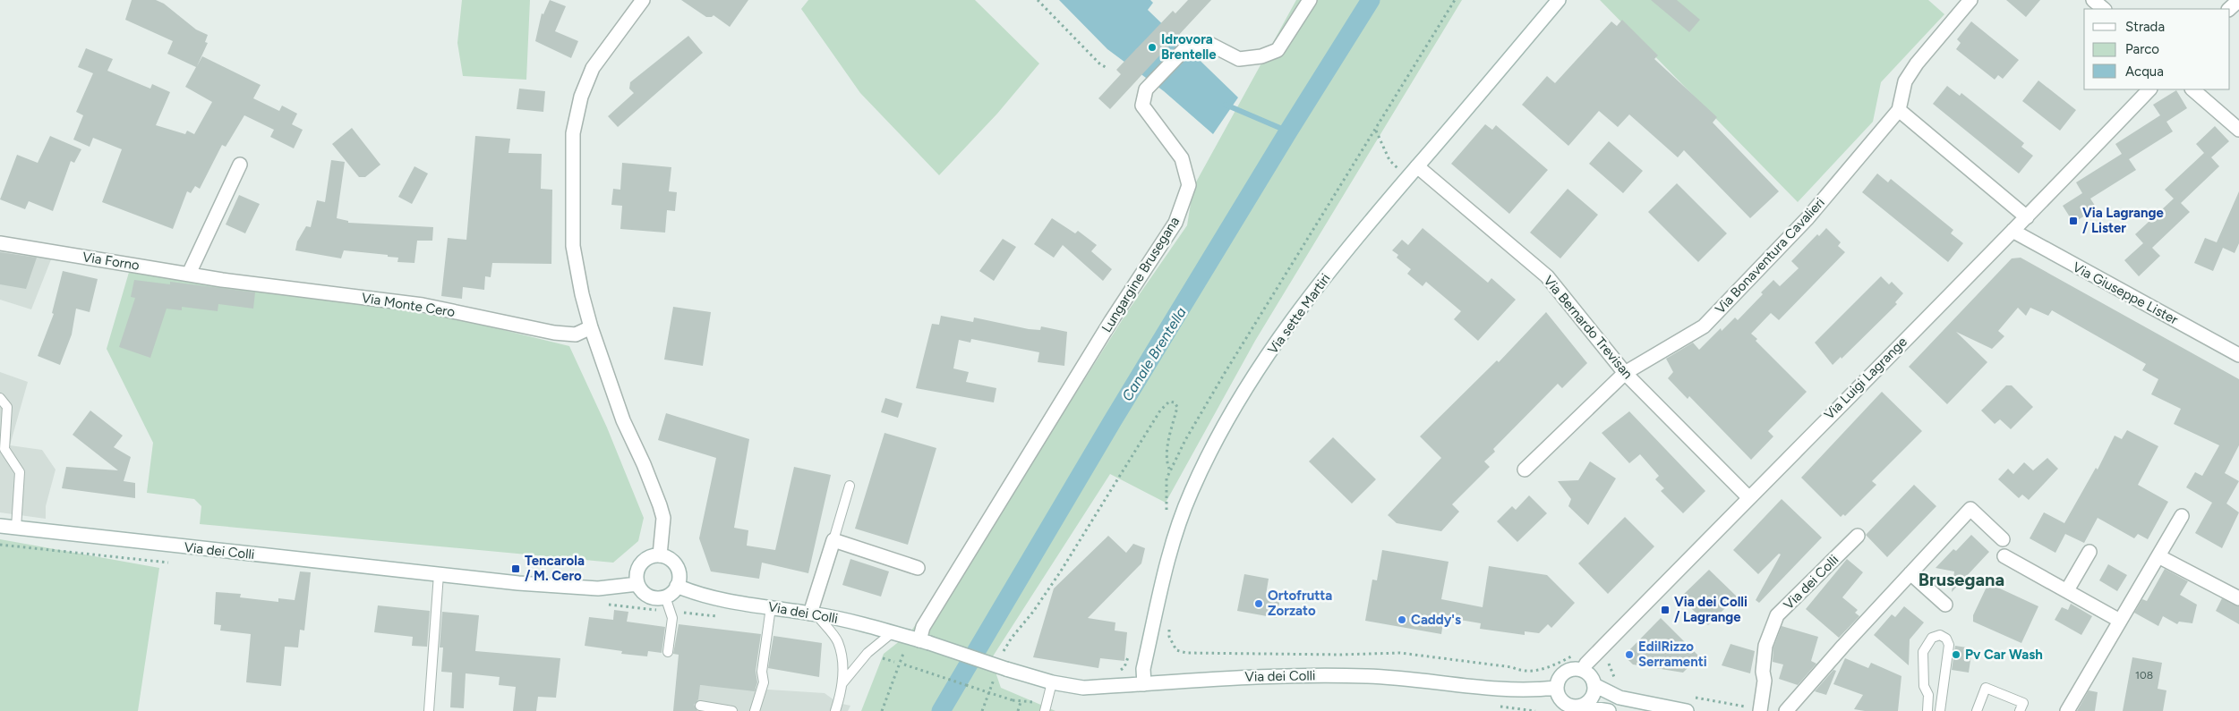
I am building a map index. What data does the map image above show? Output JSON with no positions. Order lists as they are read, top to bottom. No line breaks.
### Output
{"streets":{"street":["Via Bonaventura Cavalieri","Via Forno","Lungargine Brusegana","Via Giuseppe Lister","Via Monte Cero","Via sette Martiri","Via Bernardo Trevisan","Via Luigi Lagrange","Via dei Colli"]},"crossings":[["Via Bonaventura Cavalieri","Via Bernardo Trevisan"],["Via Forno","Via Monte Cero"],["Lungargine Brusegana","Via dei Colli"],["Via Giuseppe Lister","Via Luigi Lagrange"],["Via sette Martiri","Via Bernardo Trevisan"],["Via sette Martiri","Via dei Colli"],["Via Bernardo Trevisan","Via Luigi Lagrange"],["Via Luigi Lagrange","Via dei Colli"]],"districts":["Brusegana"],"water":["Canale Brentella"],"places":{"other":["Idrovora Brentelle","Ortofrutta Zorzato","Caddy's","EdilRizzo Serramenti","Pv Car Wash"],"transit":["Via Lagrange / Lister","Tencarola / M. Cero","Via dei Colli / Lagrange"]},"house_numbers":["108"],"legend":["Strada","Parco","Acqua"]}
